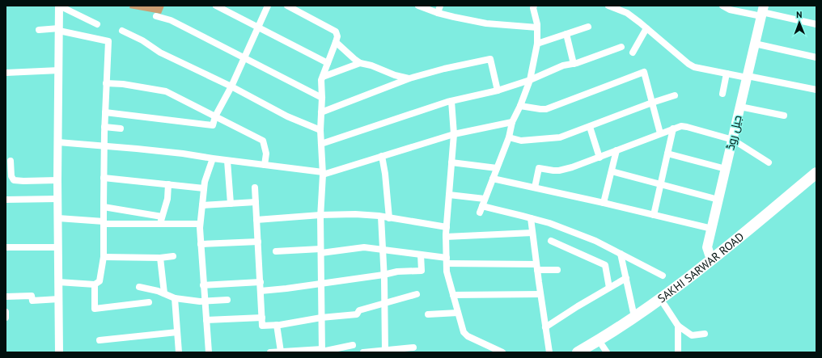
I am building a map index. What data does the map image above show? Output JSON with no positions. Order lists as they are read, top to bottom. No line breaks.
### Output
{"streets":{"highway":["SAKHI SARWAR ROAD"],"main road":["جیل روڈ"]},"crossings":[["جیل روڈ","SAKHI SARWAR ROAD"]],"north":"top"}
